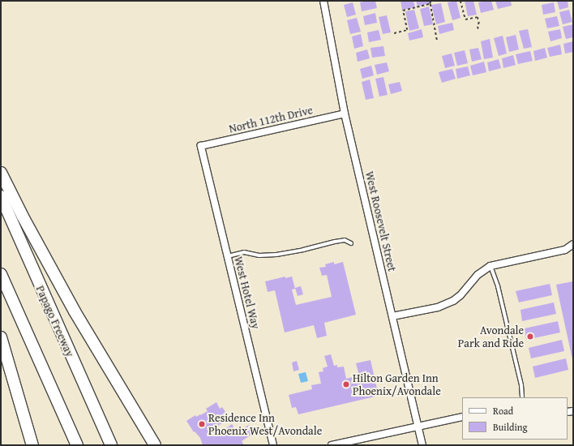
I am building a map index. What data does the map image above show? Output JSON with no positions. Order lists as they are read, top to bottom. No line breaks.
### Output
{"streets":{"highway":["Papago Freeway"],"street":["North 112th Drive","West Roosevelt Street","West Hotel Way"]},"crossings":[["North 112th Drive","West Roosevelt Street"],["North 112th Drive","West Hotel Way"]],"places":["Avondale Park and Ride","Hilton Garden Inn Phoenix/Avondale","Residence Inn Phoenix West/Avondale"],"legend":["Road","Building"]}
